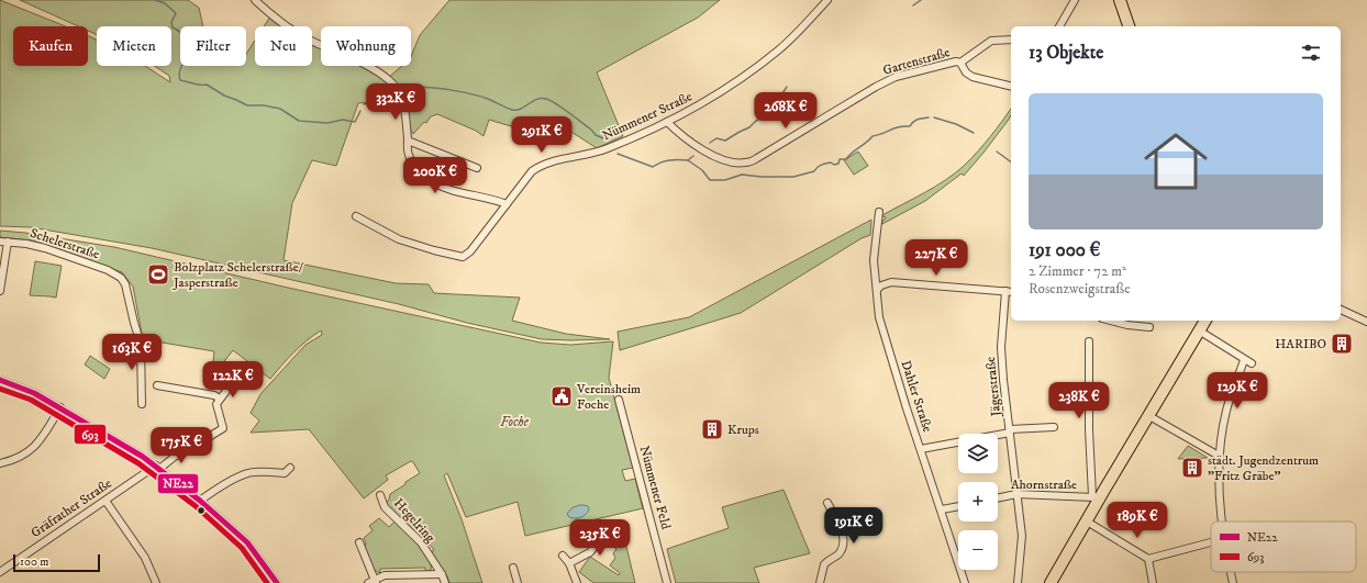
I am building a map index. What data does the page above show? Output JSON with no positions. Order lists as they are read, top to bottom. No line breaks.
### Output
{"streets":{"street":["Gartenstraße","Nümmener Straße","Schelerstraße","Jägerstraße","Dahler Straße","Ahornstraße","Nümmener Feld","Gräfrather Straße","Hegelring"]},"crossings":[["Gartenstraße","Nümmener Straße"],["Jägerstraße","Ahornstraße"]],"parks":["Foche"],"places":{"sports":["Bolzplatz Schelerstraße/ Jasperstraße"],"building":["HARIBO","Krups","städt. Jugendzentrum \"Fritz Gräbe\""],"public building":["Vereinsheim Foche"]},"lines":["transit line NE22","transit line 693"],"legend":["NE22","693"],"scale_bar":"100 m","page":{"chip":["Kaufen","Mieten","Filter","Neu","Wohnung"],"heading":"13 Objekte","list":[{"name":"191 000 €","note":"2 Zimmer · 72 m² · Rosenzweigstraße"}],"price":["332K €","268K €","291K €","200K €","227K €","163K €","122K €","129K €","238K €","175K €","189K €","191K €","235K €"],"map_buttons":["+","−"],"scale":"100 m"}}
